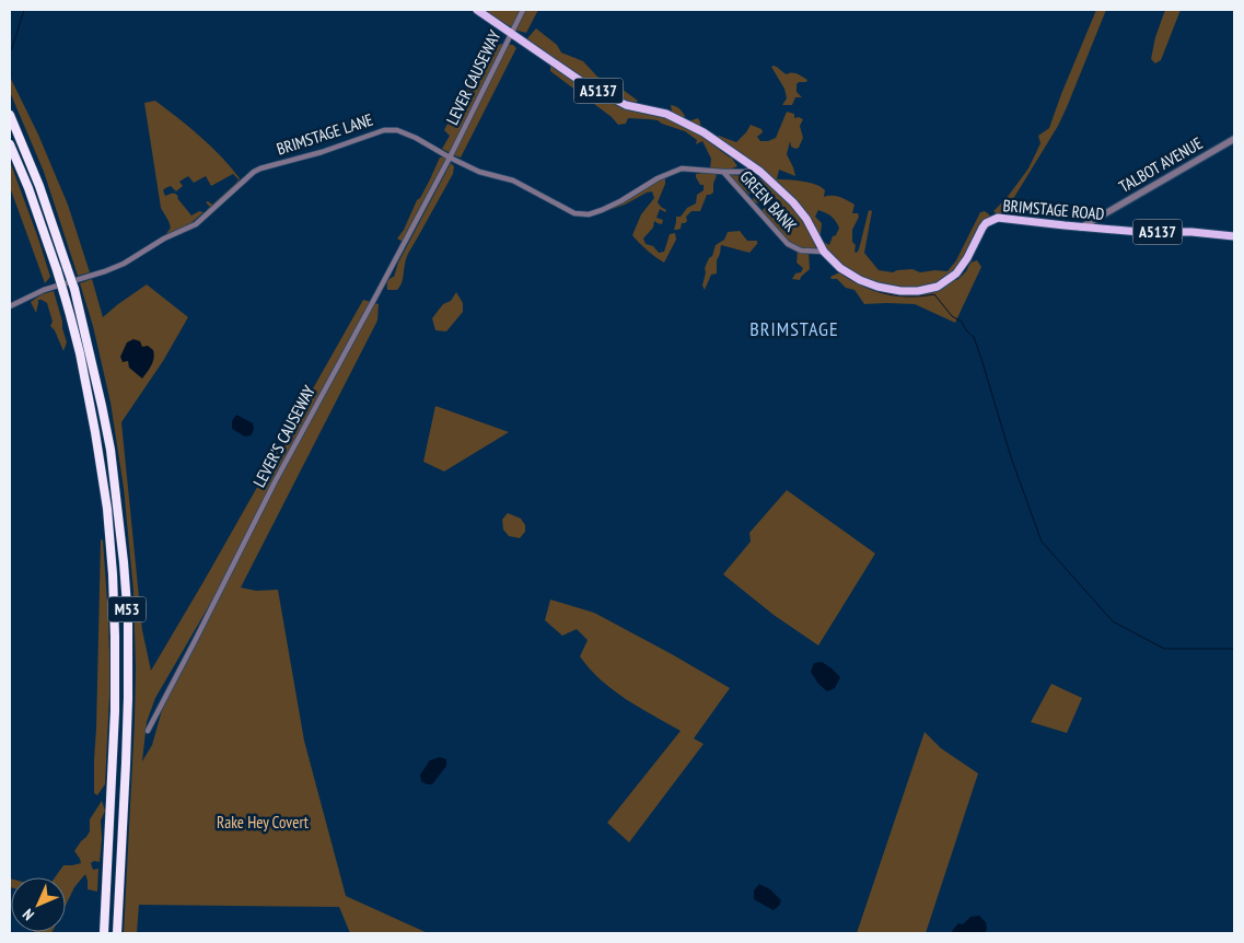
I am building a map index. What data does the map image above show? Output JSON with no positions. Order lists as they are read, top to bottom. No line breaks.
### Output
{"streets":{"highway":["M53"],"main road":["A5137","BRIMSTAGE ROAD"],"street":["LEVER CAUSEWAY","BRIMSTAGE LANE","TALBOT AVENUE","GREEN BANK","LEVER'S CAUSEWAY"]},"crossings":[["LEVER CAUSEWAY","BRIMSTAGE LANE"],["LEVER CAUSEWAY","BRIMSTAGE ROAD"],["LEVER CAUSEWAY","LEVER'S CAUSEWAY"],["BRIMSTAGE LANE","GREEN BANK"],["BRIMSTAGE LANE","BRIMSTAGE ROAD"],["BRIMSTAGE LANE","LEVER'S CAUSEWAY"],["TALBOT AVENUE","BRIMSTAGE ROAD"],["GREEN BANK","BRIMSTAGE ROAD"]],"districts":["BRIMSTAGE"],"parks":["Rake Hey Covert"],"north":"bottom left"}
